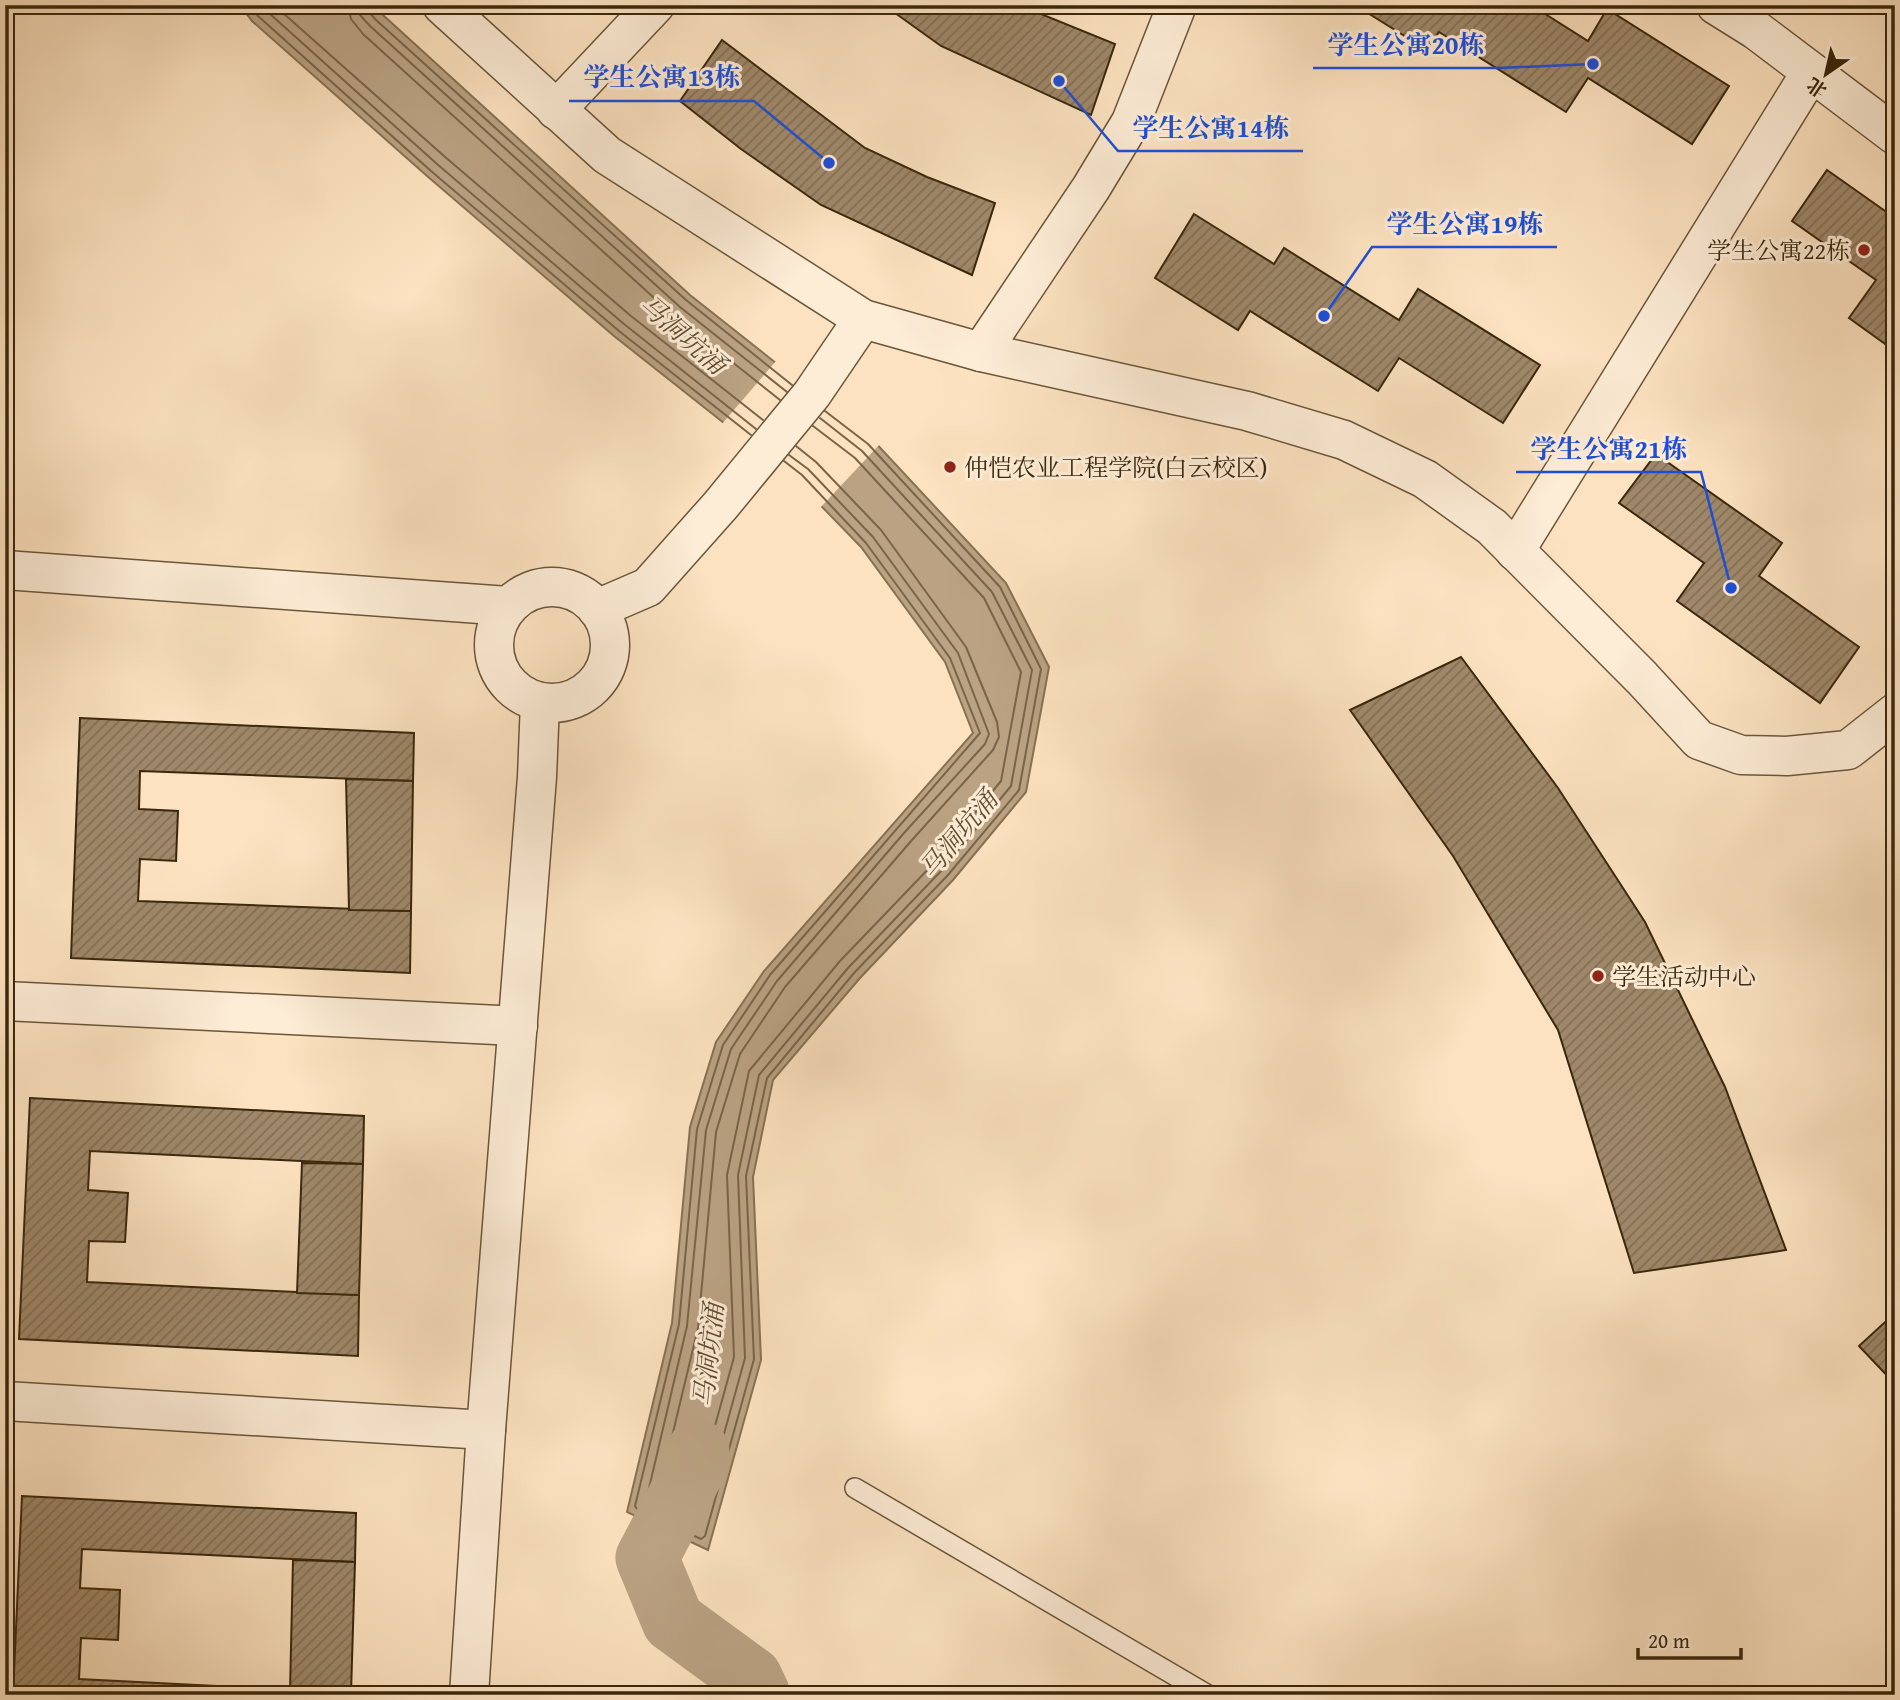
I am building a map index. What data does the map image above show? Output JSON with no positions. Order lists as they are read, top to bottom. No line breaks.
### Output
{"water":["马洞坑涌"],"places":["学生公寓20栋","学生公寓14栋","学生公寓13栋","学生公寓22栋","学生公寓19栋","仲恺农业工程学院(白云校区)","学生公寓21栋","学生活动中心"],"scale_bar":"20 m","north":"bottom left"}
